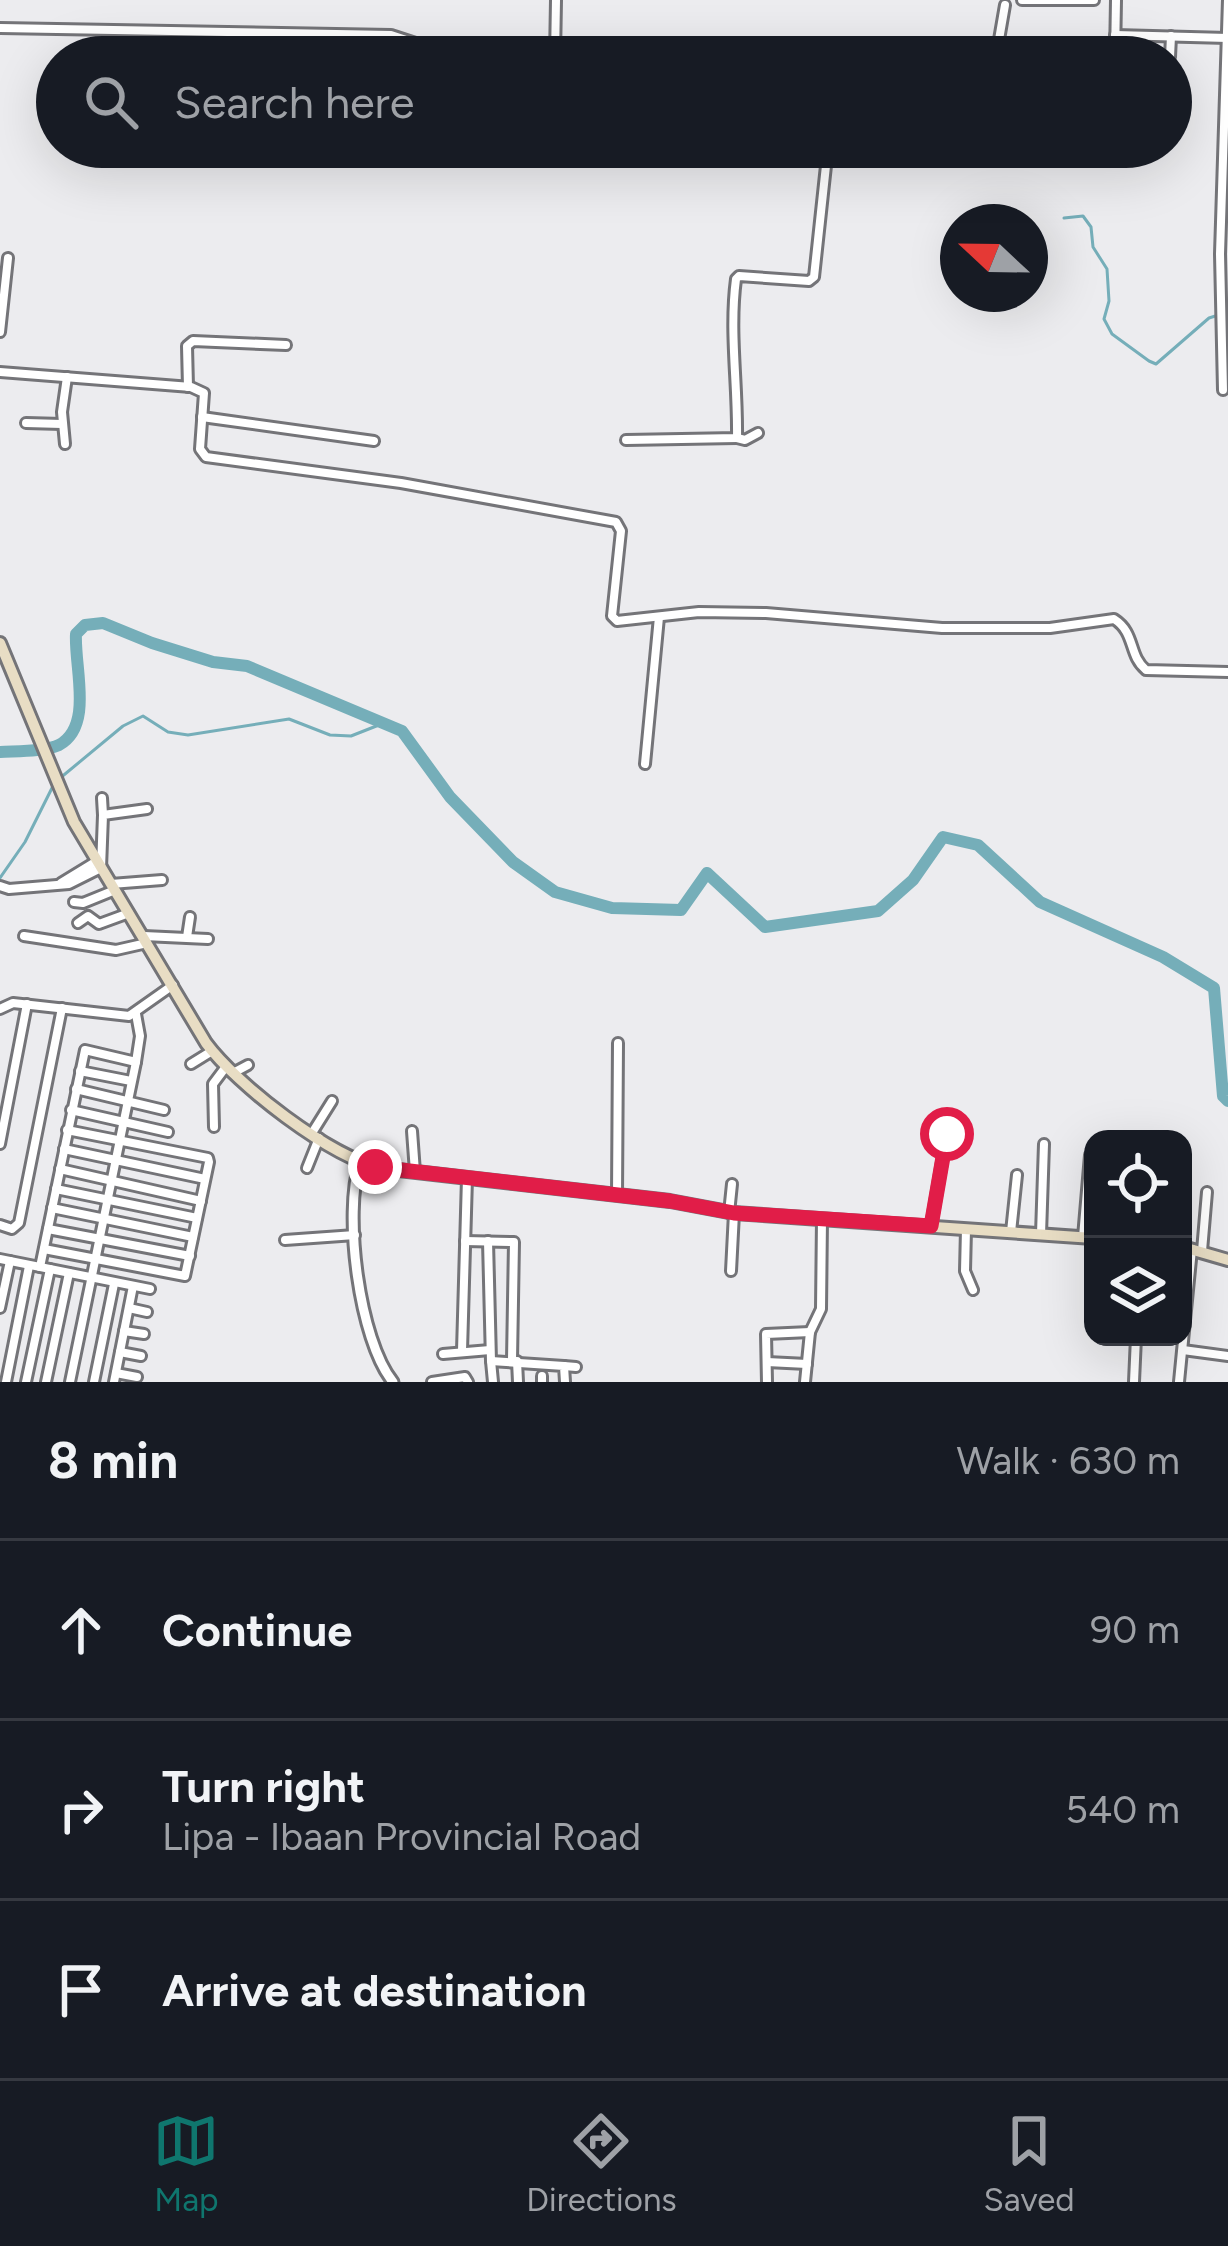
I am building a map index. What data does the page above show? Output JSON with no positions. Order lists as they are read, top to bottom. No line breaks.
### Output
{"north":"left","page":{"search":"Search here","heading":["8 min","Walk · 630 m"],"list":[["Continue","90 m"],["Turn right","Lipa - Ibaan Provincial Road","540 m"],"Arrive at destination"],"nav":["Map","Directions","Saved"]}}
